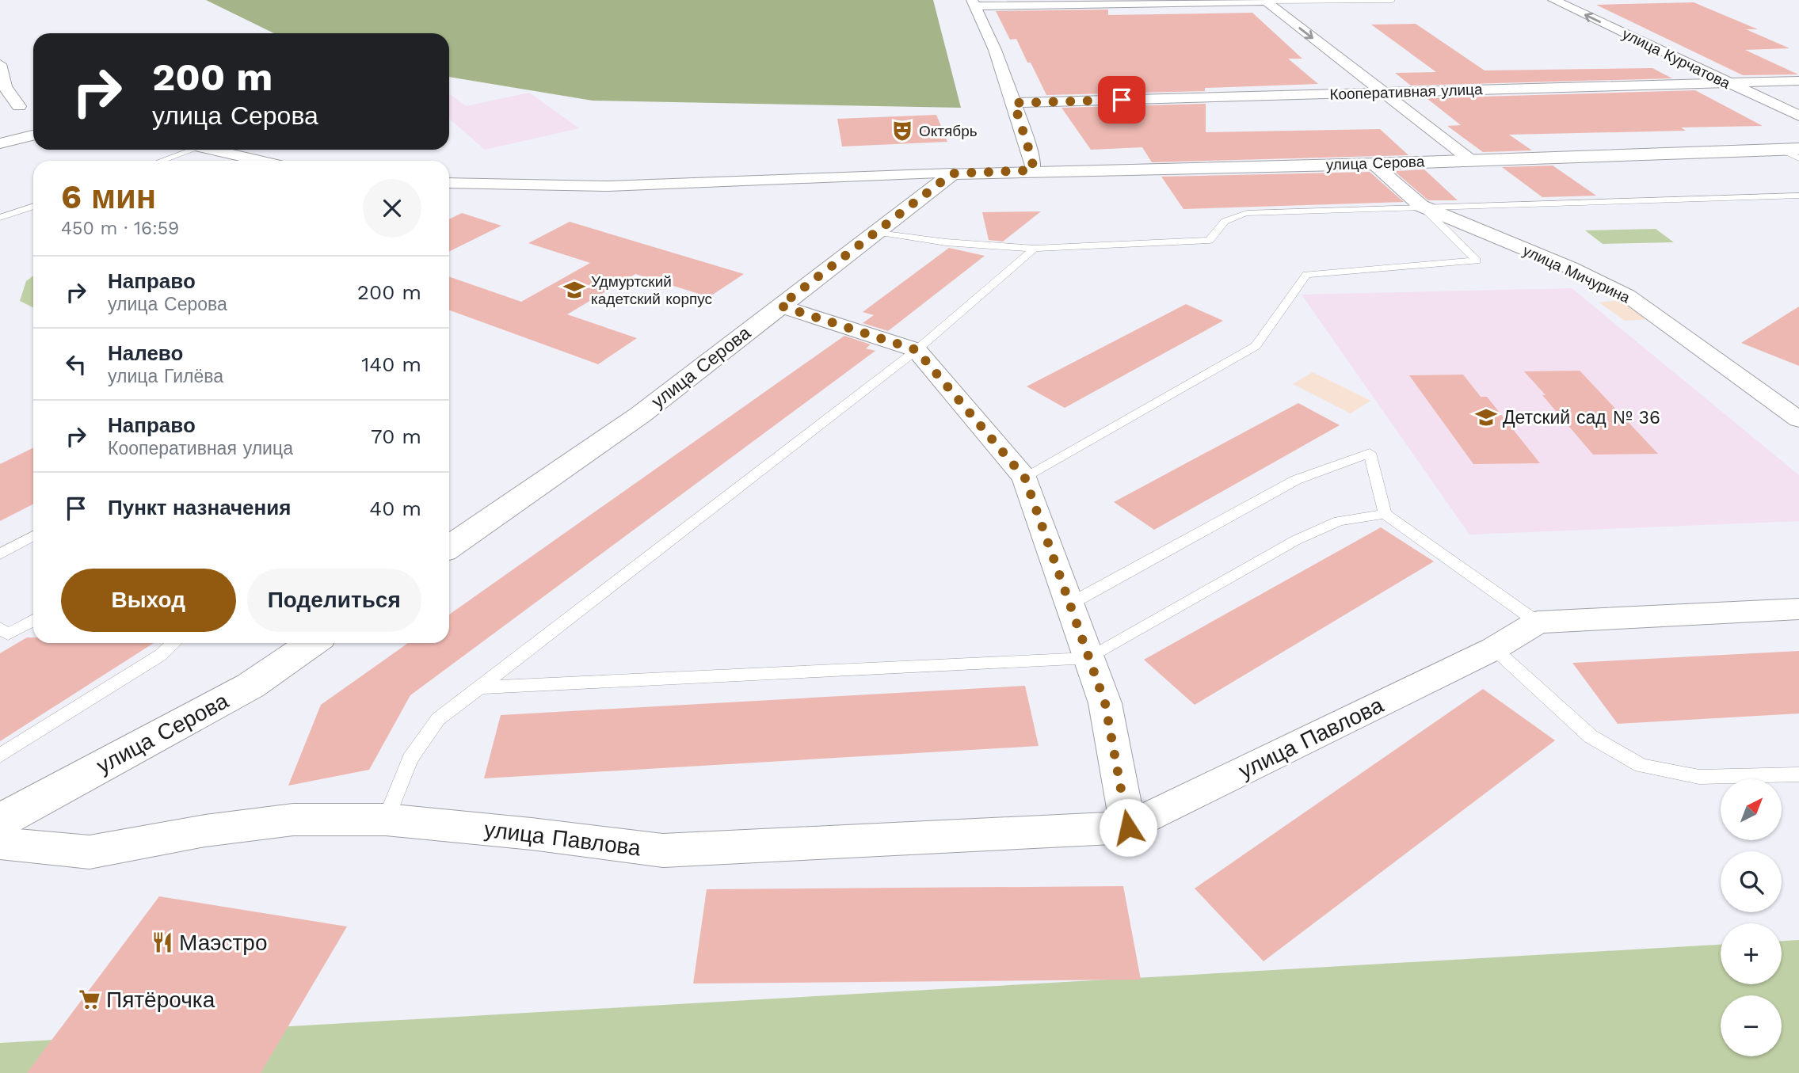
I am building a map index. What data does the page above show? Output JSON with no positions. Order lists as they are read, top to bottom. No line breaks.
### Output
{"streets":{"main road":["улица Серова"],"street":["улица Курчатова","Кооперативная улица","улица Мичурина","улица Павлова"]},"crossings":[["улица Курчатова","Кооперативная улица"],["улица Серова","улица Мичурина"]],"one_way":["улица Курчатова"],"places":{"theatre":["Октябрь"],"school or university":["Удмуртский кадетский корпус","Детский сад № 36"],"restaurant":["Маэстро"],"supermarket":["Пятёрочка"]},"north":"top right","page":{"turn":["200 m","улица Серова"],"heading":["6 мин","450 m · 16:59"],"list":[{"name":"Направо","note":"улица Серова","value":"200 m"},{"name":"Налево","note":"улица Гилёва","value":"140 m"},{"name":"Направо","note":"Кооперативная улица","value":"70 m"},{"name":"Пункт назначения","value":"40 m"}],"buttons":["Выход","Поделиться"],"map_buttons":["+","−"]}}
